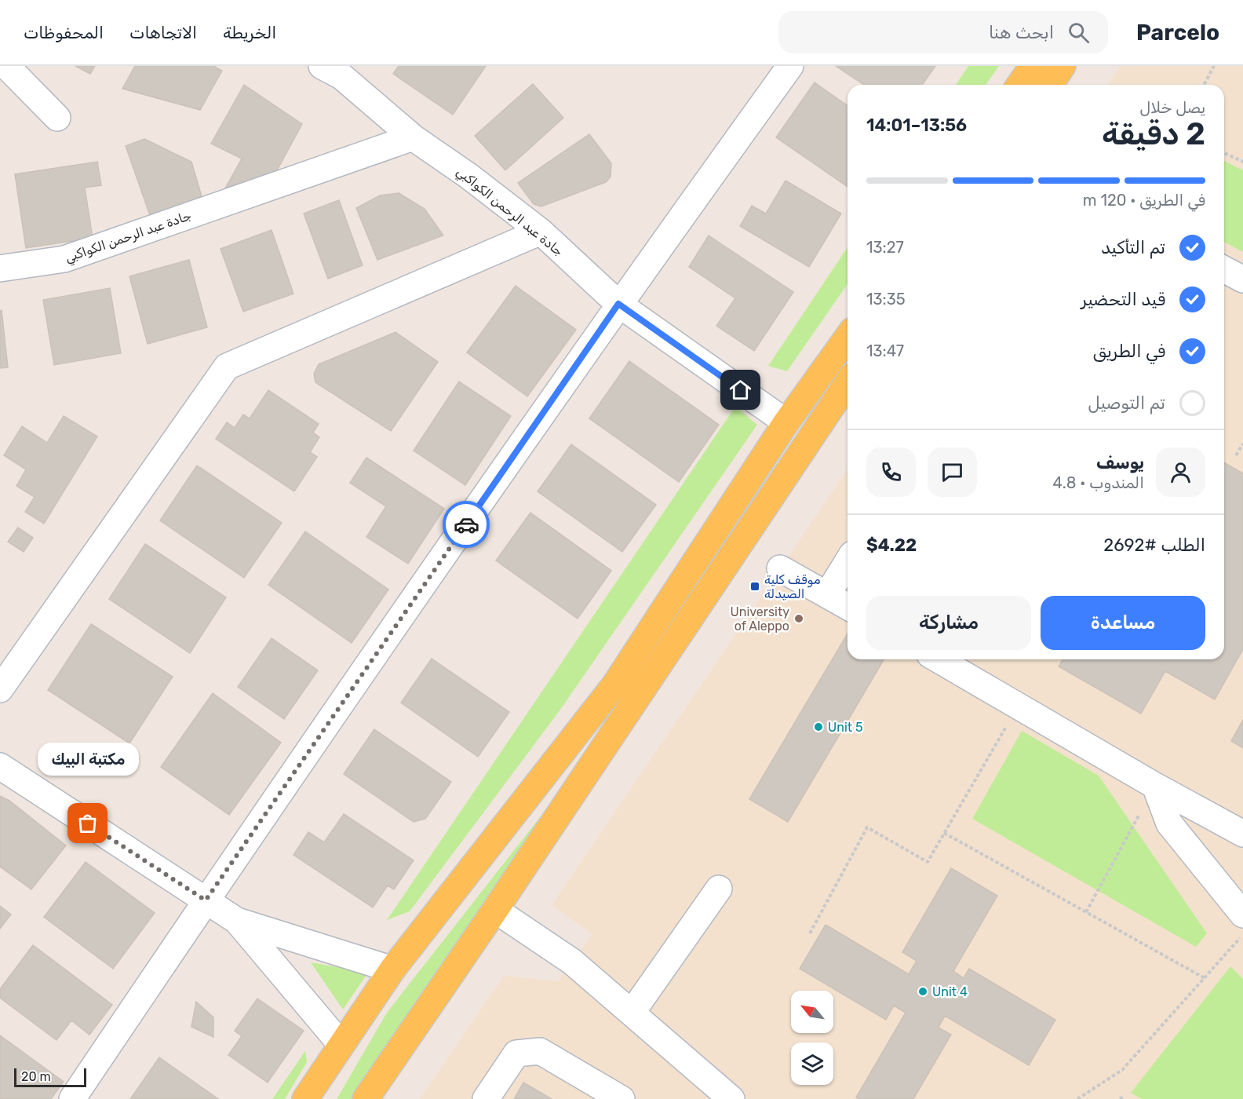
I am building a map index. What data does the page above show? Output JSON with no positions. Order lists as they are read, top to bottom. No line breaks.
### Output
{"streets":{"street":["جادة عبد الرحمن الكواكبي"]},"places":{"transit":["موقف كلية الصيدلة"],"other":["University of Aleppo","Unit 5","مكتبة البيك","Unit 4"]},"scale_bar":"20 m","north":"top left","page":{"header":"Parcelo","search":"ابحث هنا","nav":["الخريطة","الاتجاهات","المحفوظات"],"heading":["2 دقيقة","يصل خلال","13:56–14:01"],"panel":["يوسف","المندوب · 4.8","الطلب #2692","$4.22"],"bar":"في الطريق · 120 m","list":[["تم التأكيد","13:27"],["قيد التحضير","13:35"],["في الطريق","13:47"],"تم التوصيل"],"buttons":["مساعدة","مشاركة"],"bubble":"مكتبة البيك","scale":"20 m"}}
